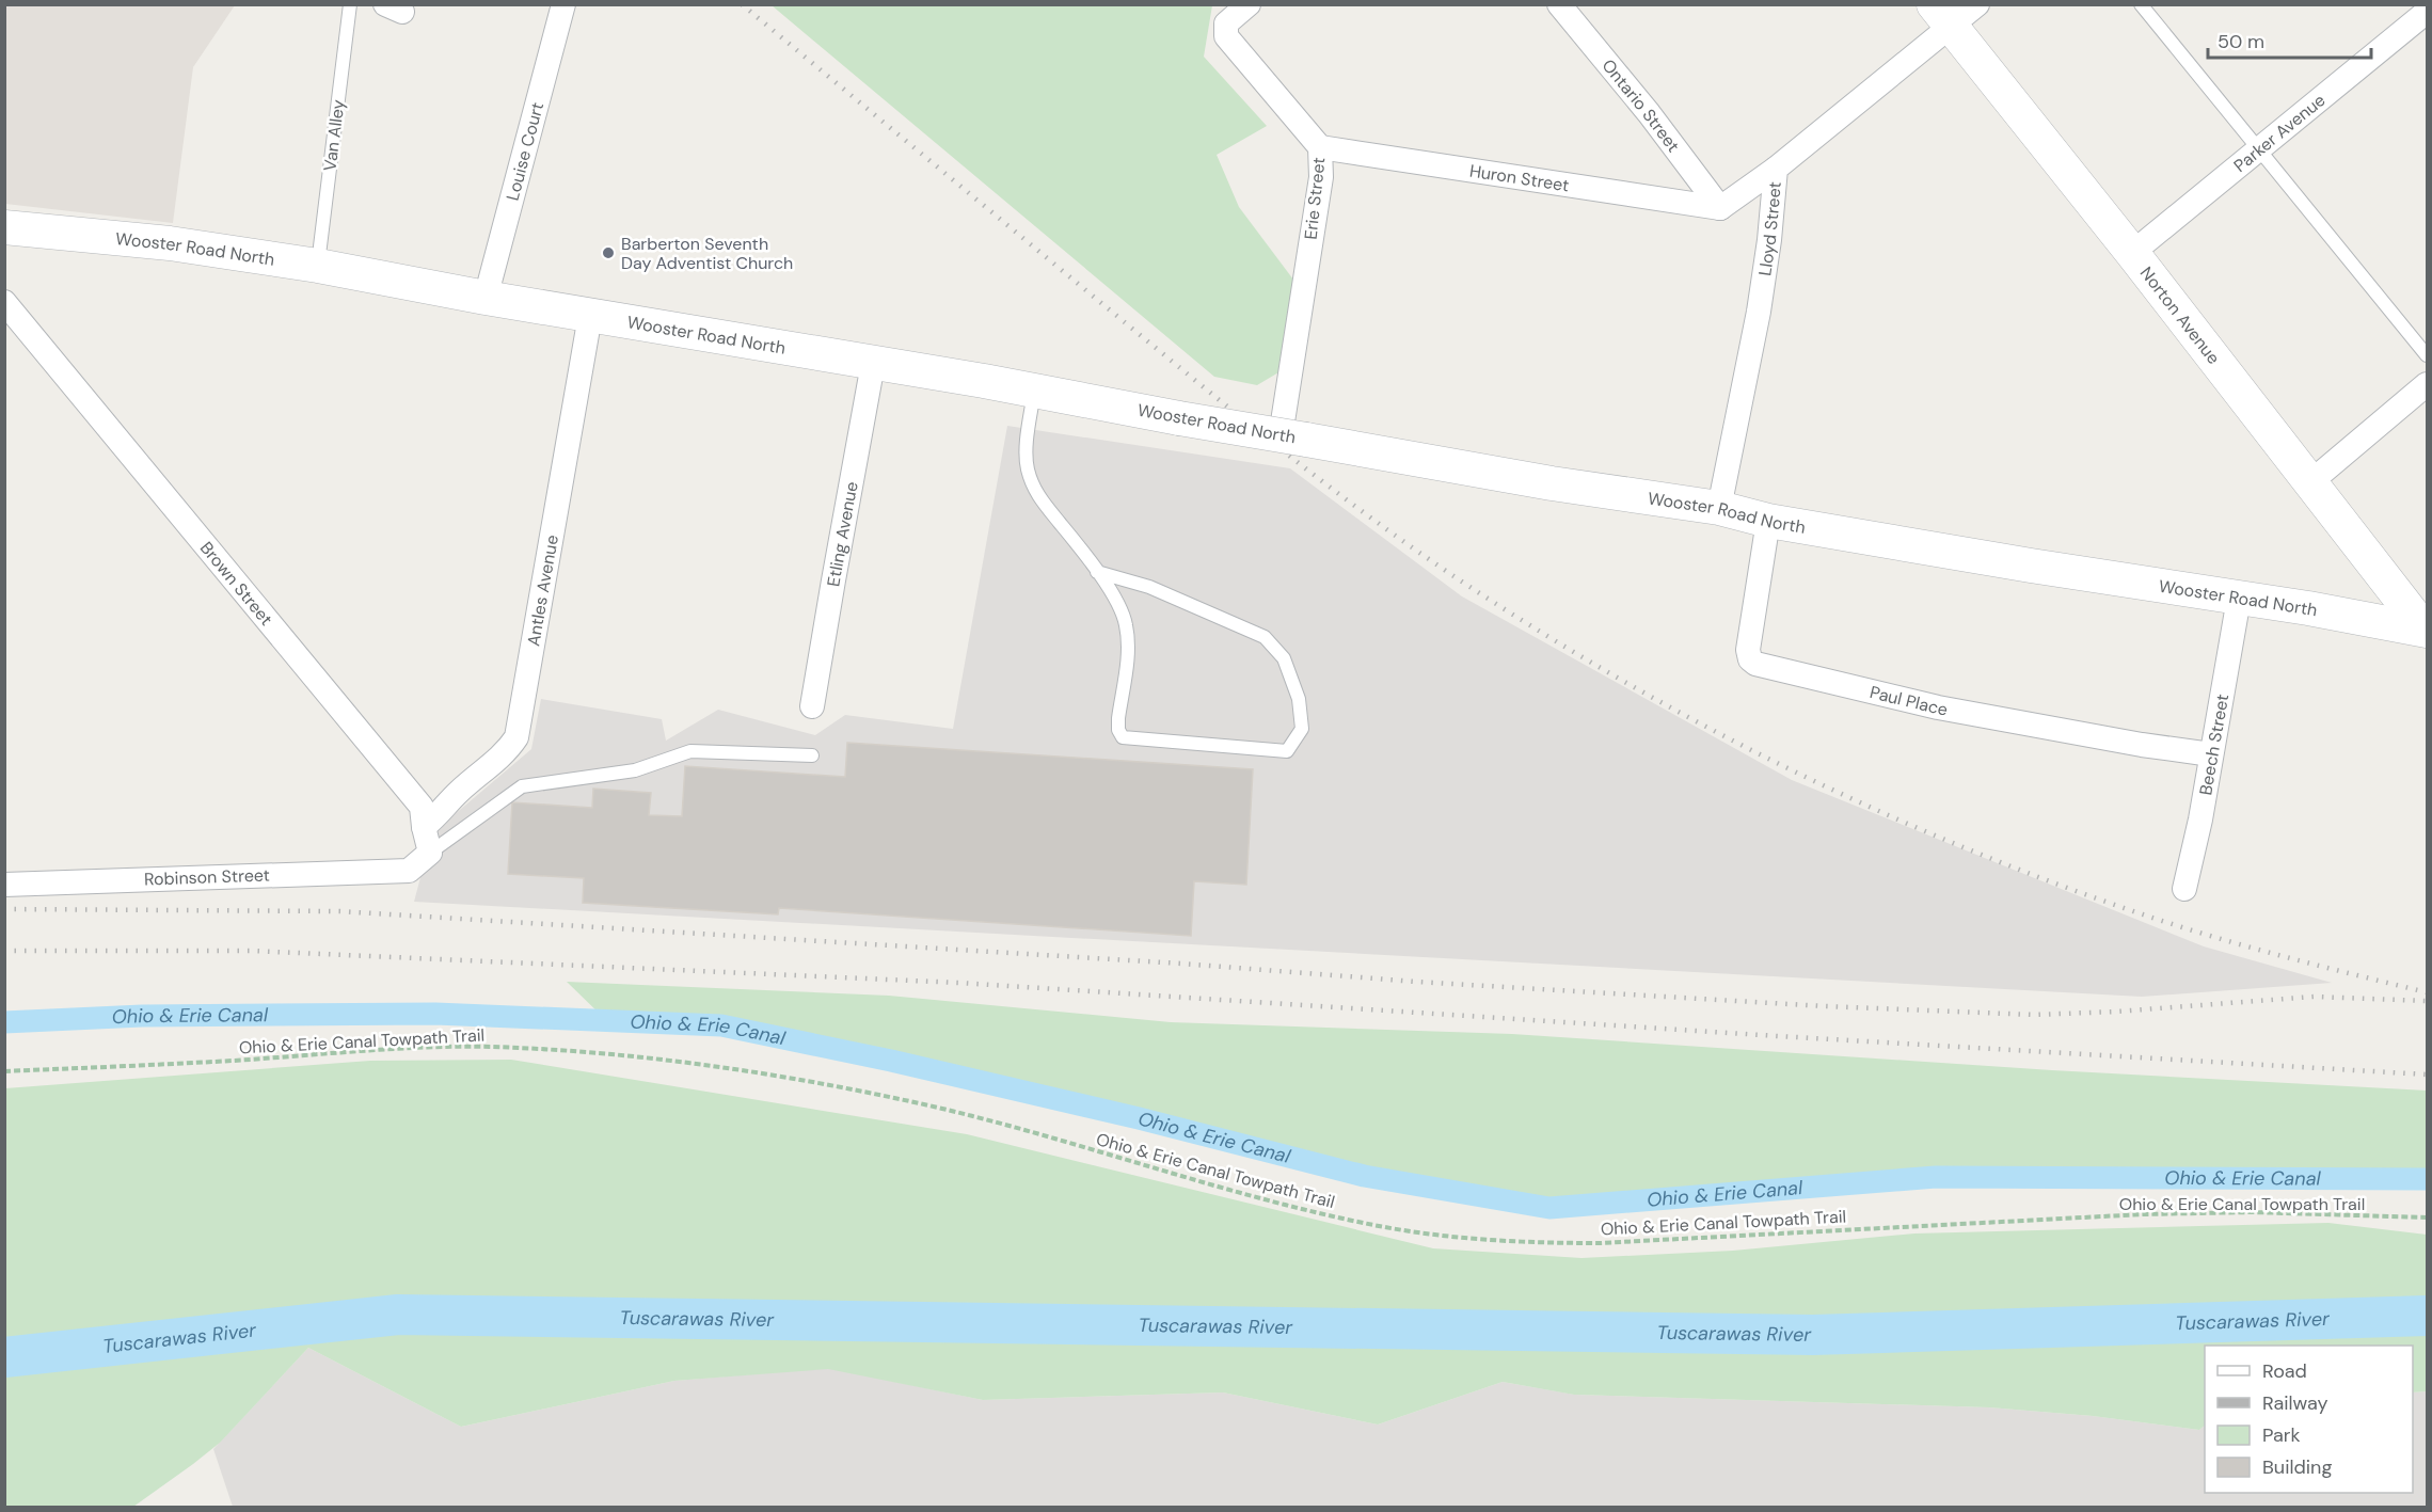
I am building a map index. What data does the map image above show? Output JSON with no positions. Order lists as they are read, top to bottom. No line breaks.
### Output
{"streets":{"main road":["Wooster Road North","Norton Avenue"],"street":["Ontario Street","Parker Avenue","Louise Court","Huron Street","Erie Street","Lloyd Street","Etling Avenue","Brown Street","Antles Avenue","Paul Place","Beech Street","Robinson Street"],"lane":["Van Alley"],"path":["Ohio & Erie Canal Towpath Trail"]},"crossings":[["Ontario Street","Huron Street"],["Parker Avenue","Norton Avenue"],["Van Alley","Wooster Road North"],["Louise Court","Wooster Road North"],["Huron Street","Erie Street"],["Erie Street","Wooster Road North"],["Lloyd Street","Wooster Road North"],["Lloyd Street","Norton Avenue"],["Wooster Road North","Norton Avenue"],["Wooster Road North","Etling Avenue"],["Wooster Road North","Antles Avenue"],["Wooster Road North","Paul Place"],["Wooster Road North","Beech Street"],["Brown Street","Antles Avenue"],["Brown Street","Robinson Street"],["Paul Place","Beech Street"]],"water":["Ohio & Erie Canal","Tuscarawas River"],"places":["Barberton Seventh Day Adventist Church"],"legend":["Road","Railway","Park","Building"],"scale_bar":"50 m"}
